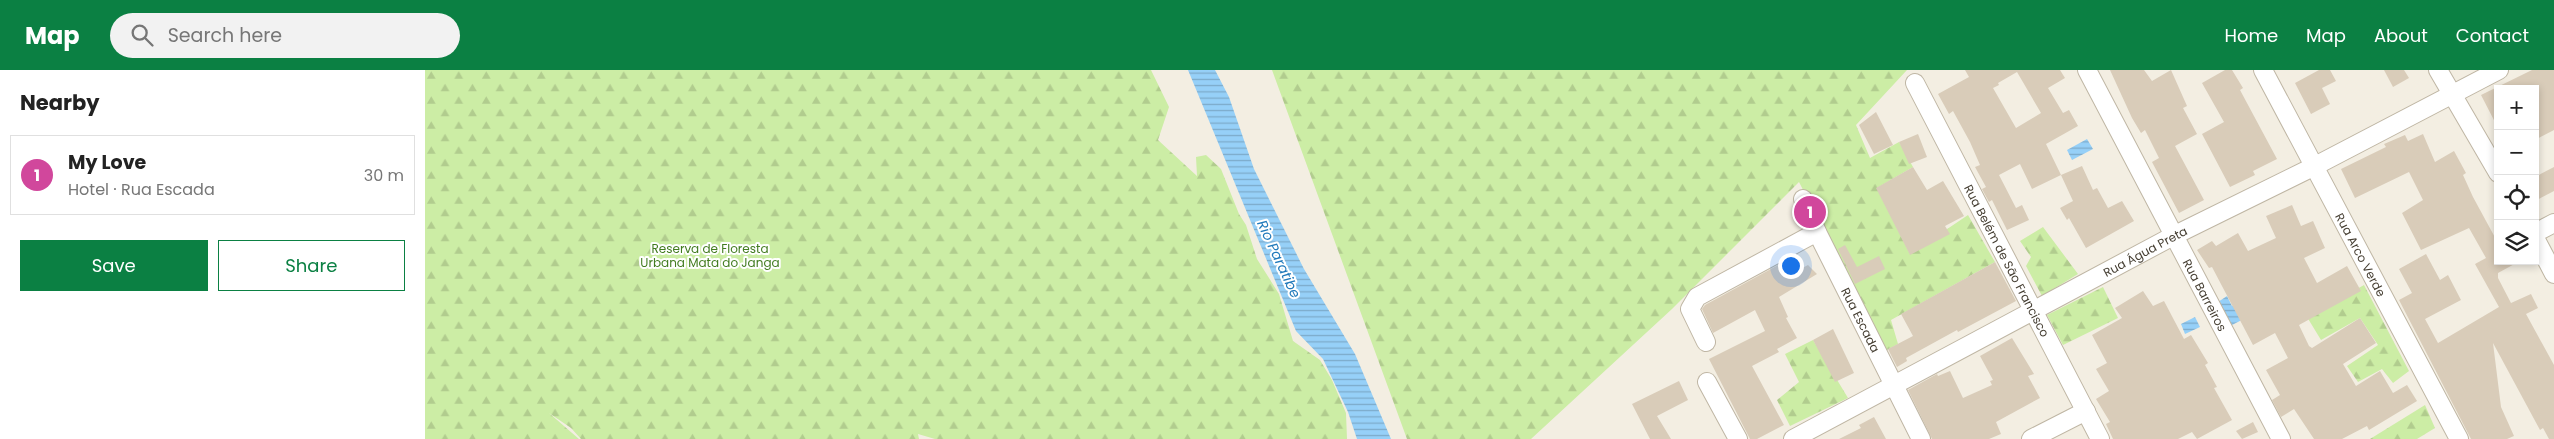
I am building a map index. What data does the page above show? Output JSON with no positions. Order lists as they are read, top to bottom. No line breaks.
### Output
{"streets":{"street":["Rua Água Preta","Rua Arco Verde","Rua Belém de São Francisco","Rua Barreiros","Rua Escada"]},"crossings":[["Rua Água Preta","Rua Arco Verde"],["Rua Água Preta","Rua Belém de São Francisco"],["Rua Água Preta","Rua Barreiros"],["Rua Água Preta","Rua Escada"]],"water":["Rio Paratibe"],"parks":["Reserva de Floresta Urbana Mata do Janga"],"page":{"header":"Map","search":"Search here","nav":["Home","Map","About","Contact"],"heading":"Nearby","map_buttons":["+","−"],"list":[{"mark":"1","name":"My Love","note":"Hotel · Rua Escada","value":"30 m"}],"pins":"1","buttons":["Save","Share"]}}
